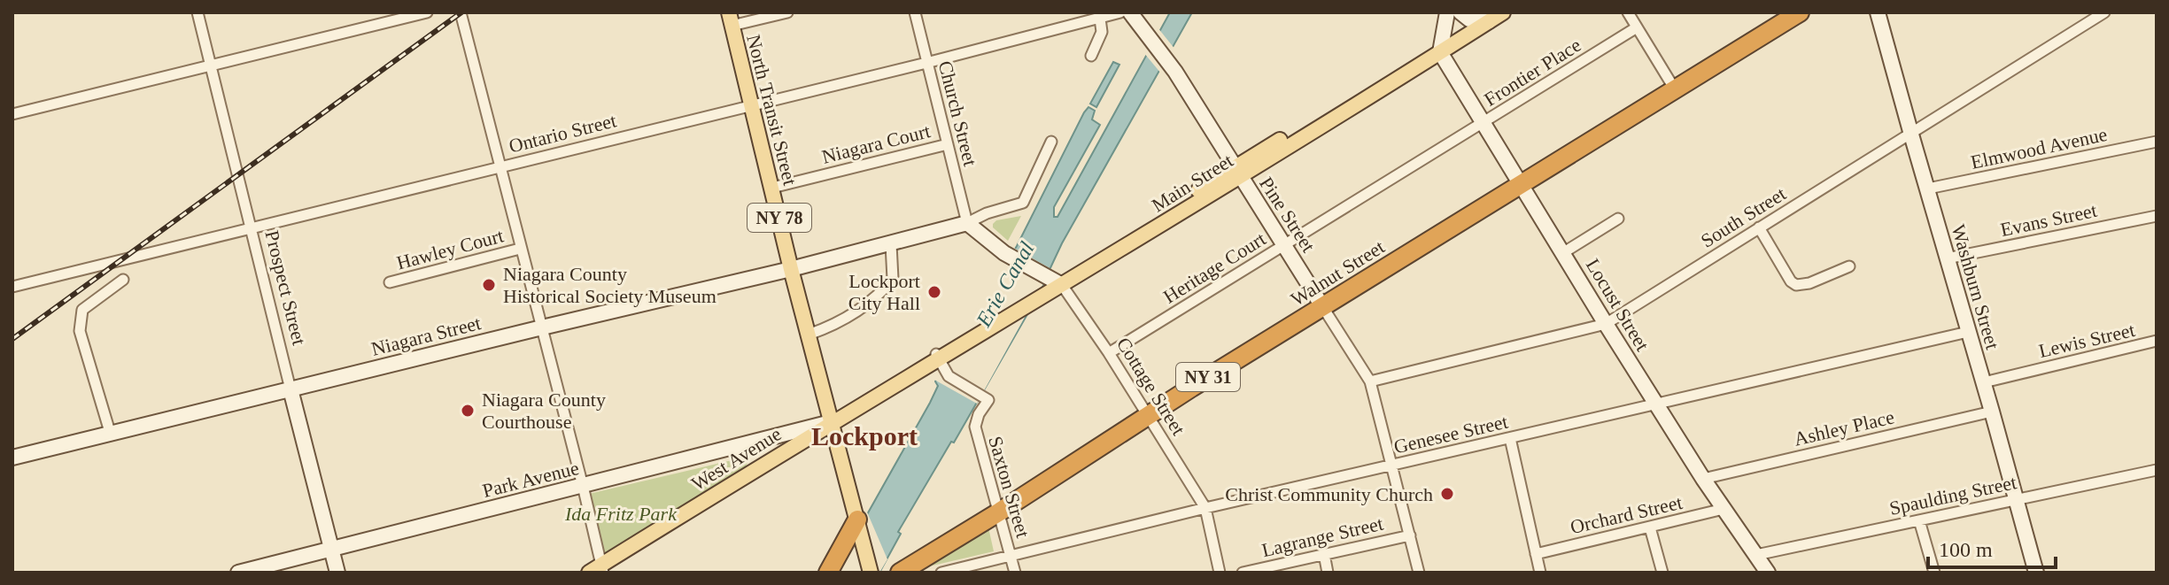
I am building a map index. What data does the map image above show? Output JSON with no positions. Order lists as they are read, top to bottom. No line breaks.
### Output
{"streets":{"highway":["Walnut Street","NY 31"],"main road":["North Transit Street","Main Street","NY 78","West Avenue"],"street":["Frontier Place","Church Street","Ontario Street","Niagara Court","Elmwood Avenue","Pine Street","South Street","Evans Street","Hawley Court","Heritage Court","Washburn Street","Prospect Street","Locust Street","Niagara Street","Lewis Street","Cottage Street","Ashley Place","Genesee Street","Park Avenue","Saxton Street","Spaulding Street","Orchard Street","Lagrange Street"]},"crossings":[["Frontier Place","Heritage Court"],["Frontier Place","Locust Street"],["North Transit Street","Ontario Street"],["North Transit Street","Niagara Court"],["North Transit Street","Main Street"],["North Transit Street","NY 78"],["North Transit Street","Niagara Street"],["North Transit Street","West Avenue"],["North Transit Street","Park Avenue"],["Church Street","Ontario Street"],["Church Street","Niagara Court"],["Church Street","Niagara Street"],["Church Street","Cottage Street"],["Ontario Street","Prospect Street"],["Elmwood Avenue","Washburn Street"],["Main Street","Pine Street"],["Main Street","NY 78"],["Main Street","Locust Street"],["Main Street","Cottage Street"],["Main Street","West Avenue"],["Main Street","Park Avenue"],["Main Street","Saxton Street"],["Pine Street","South Street"],["Pine Street","Heritage Court"],["Pine Street","Walnut Street"],["Pine Street","Genesee Street"],["Pine Street","Lagrange Street"],["South Street","Washburn Street"],["South Street","Locust Street"],["NY 78","West Avenue"],["NY 78","Park Avenue"],["Evans Street","Washburn Street"],["Heritage Court","Locust Street"],["Heritage Court","Cottage Street"],["Walnut Street","Locust Street"],["Walnut Street","Cottage Street"],["Walnut Street","Saxton Street"],["Washburn Street","Lewis Street"],["Washburn Street","Ashley Place"],["Washburn Street","Genesee Street"],["Washburn Street","Spaulding Street"],["Prospect Street","Niagara Street"],["Prospect Street","Park Avenue"],["Locust Street","Ashley Place"],["Locust Street","Genesee Street"],["Locust Street","Spaulding Street"],["Locust Street","Orchard Street"],["Niagara Street","Cottage Street"],["Cottage Street","Genesee Street"],["Genesee Street","Saxton Street"],["West Avenue","Park Avenue"]],"districts":["Lockport"],"water":["Erie Canal"],"parks":["Ida Fritz Park"],"places":["Niagara County Historical Society Museum","Lockport City Hall","Niagara County Courthouse","Christ Community Church"],"scale_bar":"100 m"}
